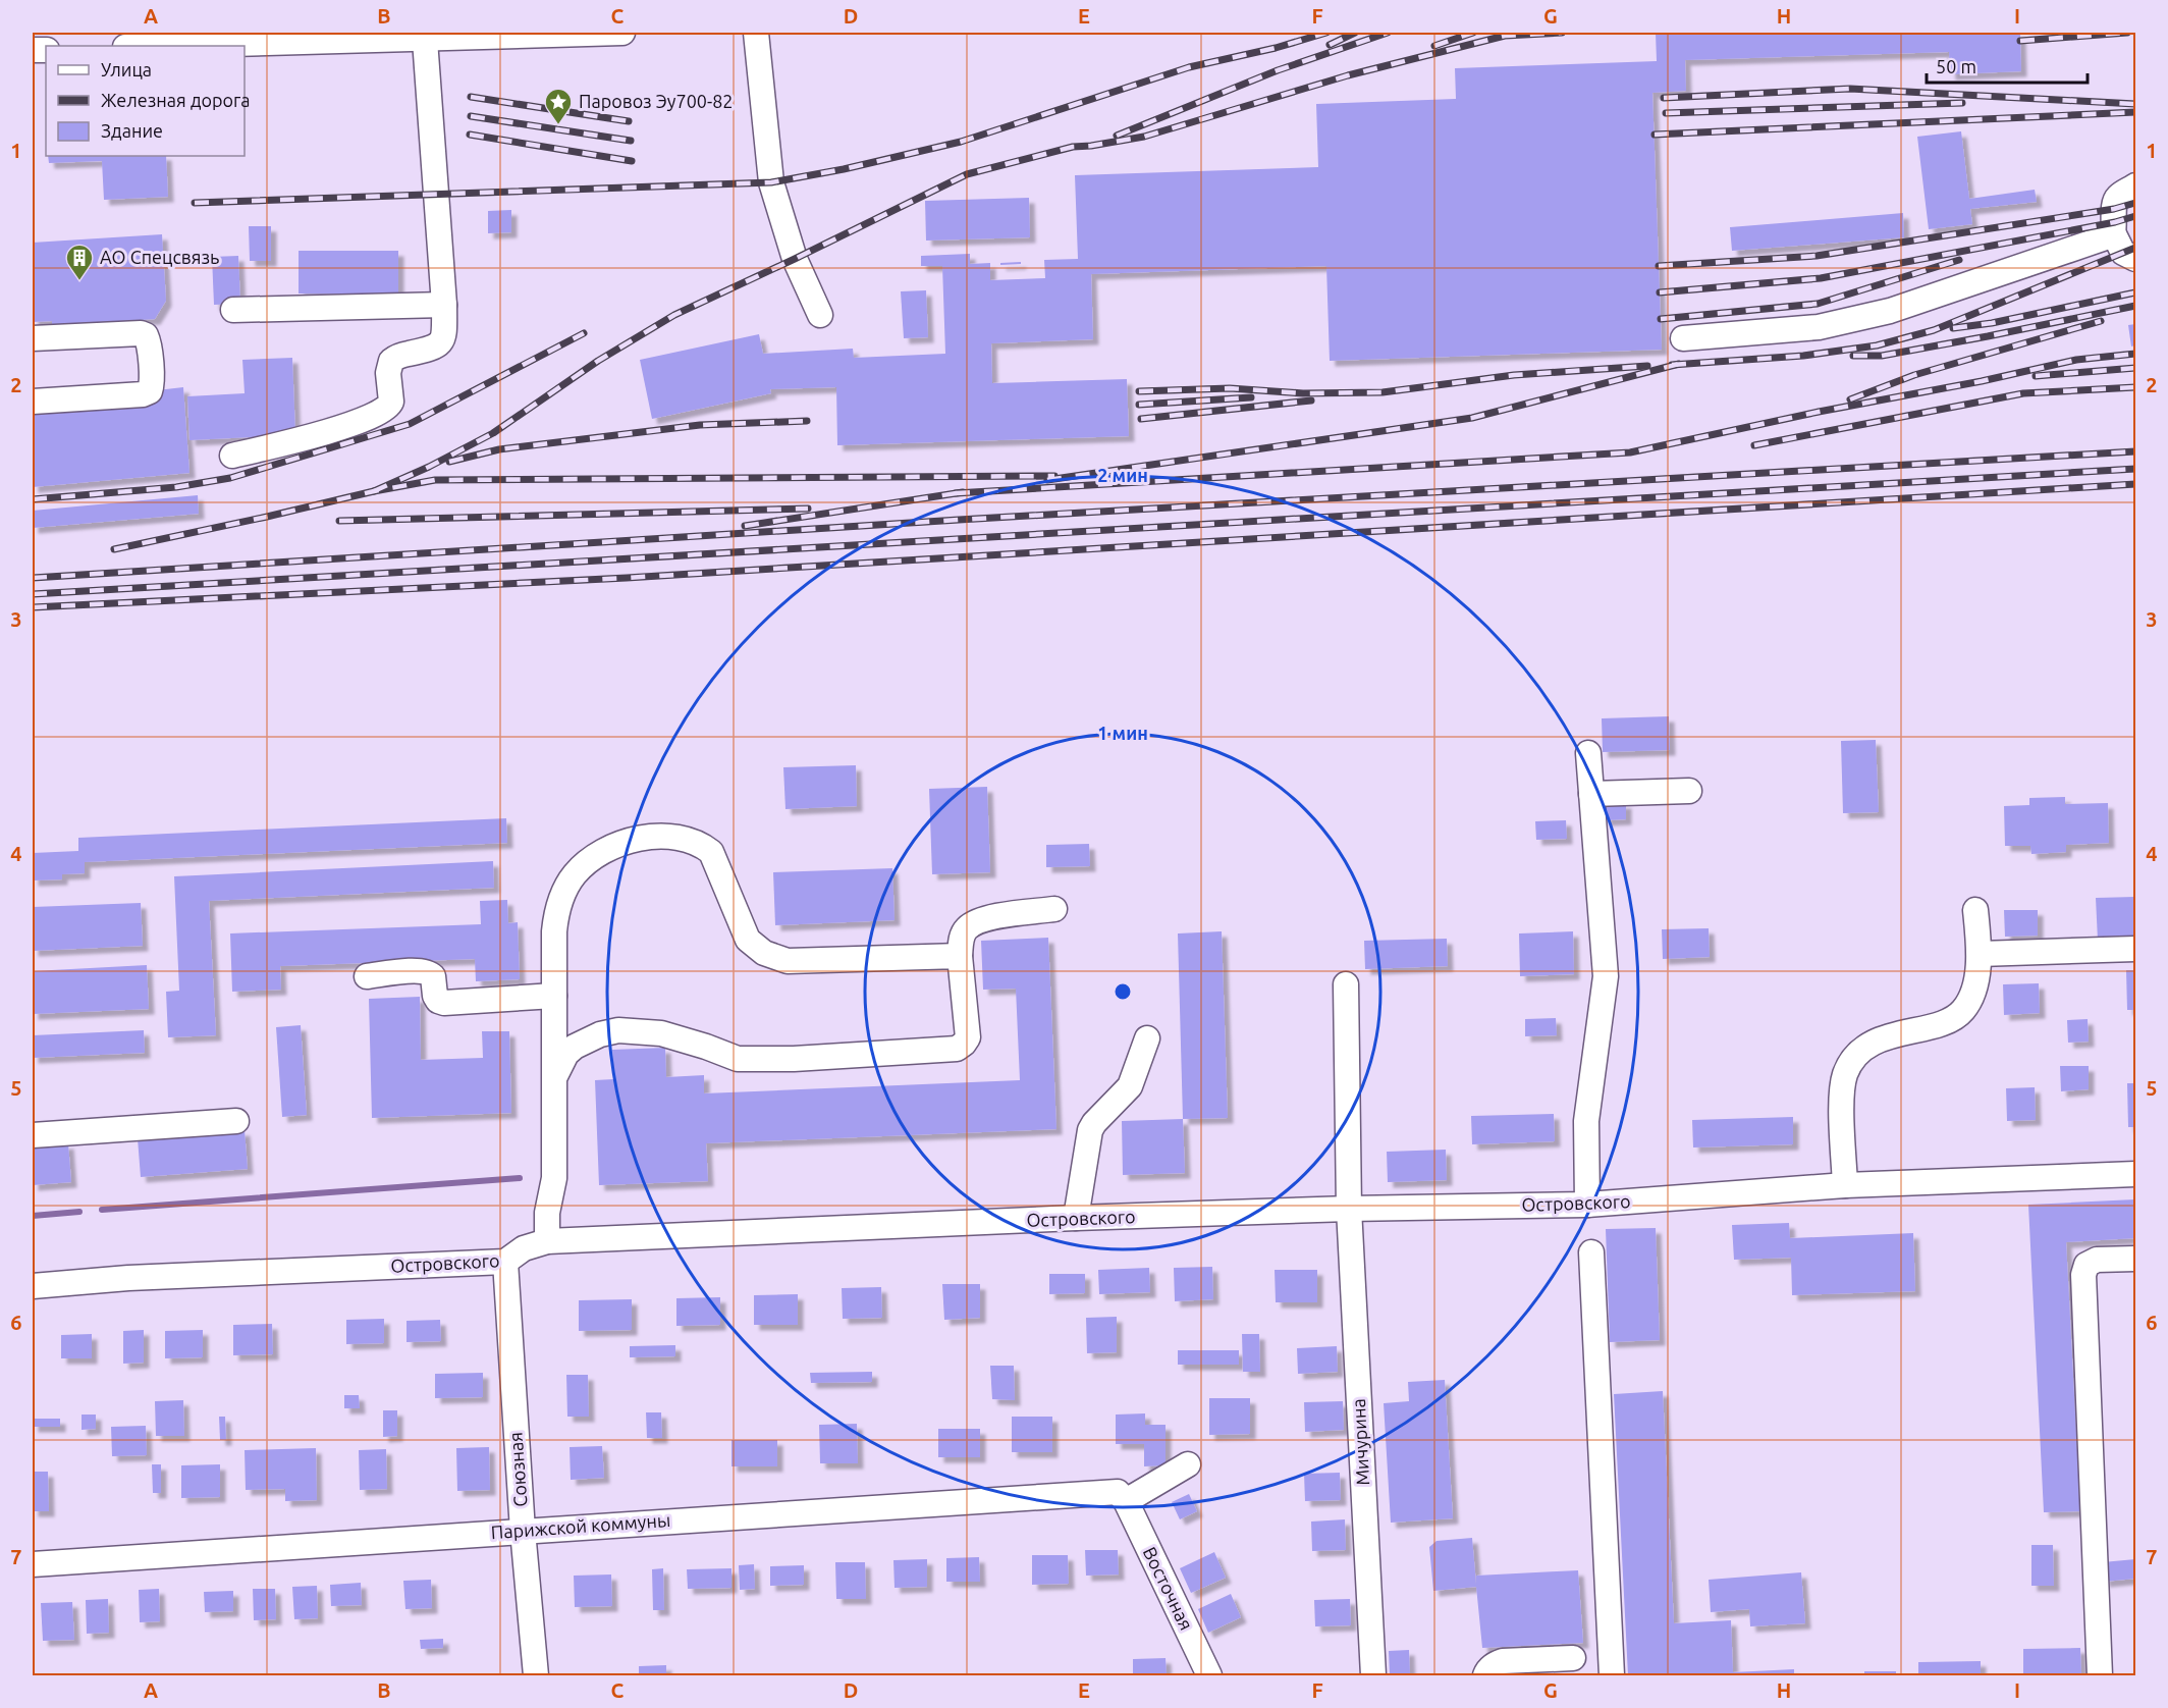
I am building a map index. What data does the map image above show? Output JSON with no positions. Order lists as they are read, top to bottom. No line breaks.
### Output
{"streets":{"street":["Островского","Мичурина","Союзная","Парижской коммуны","Восточная"]},"crossings":[["Островского","Мичурина"],["Островского","Союзная"],["Союзная","Парижской коммуны"],["Парижской коммуны","Восточная"]],"places":{"place":["Паровоз Эу700-82"],"building":["АО Спецсвязь"]},"legend":["Улица","Железная дорога","Здание"],"scale_bar":"50 m","grid":{"columns":["A","B","C","D","E","F","G","H","I"],"rows":["1","2","3","4","5","6","7"]},"rings":["2 мин","1 мин"]}
